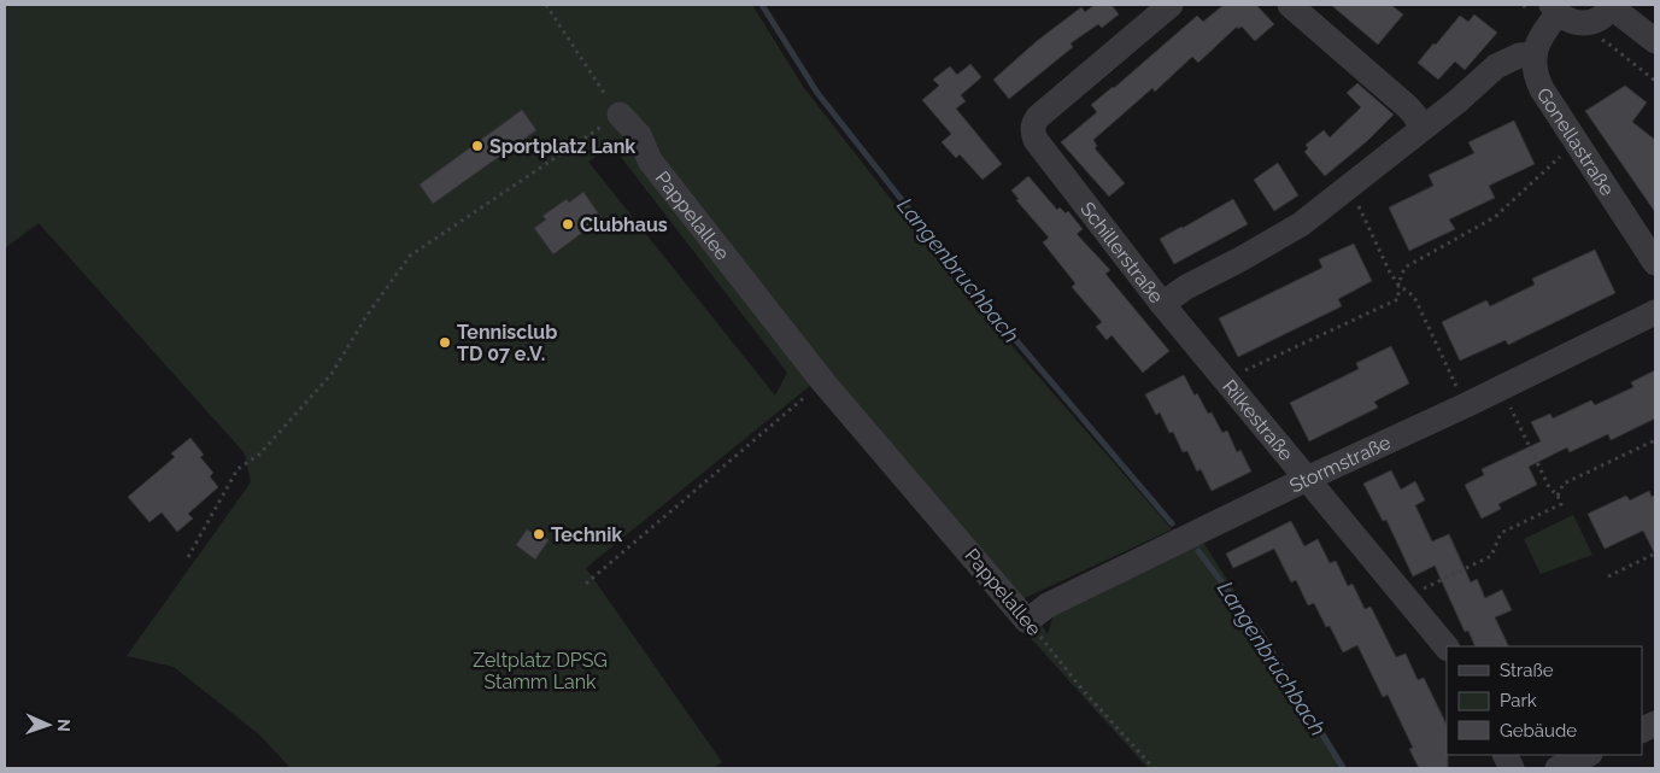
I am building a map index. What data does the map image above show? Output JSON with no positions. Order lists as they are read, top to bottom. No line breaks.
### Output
{"streets":{"street":["Gonellastraße","Pappelallee","Schillerstraße","Rilkestraße","Stormstraße"]},"crossings":[["Gonellastraße","Schillerstraße"],["Pappelallee","Stormstraße"],["Schillerstraße","Rilkestraße"],["Rilkestraße","Stormstraße"]],"water":["Langenbruchbach"],"parks":["Zeltplatz DPSG Stamm Lank"],"places":["Sportplatz Lank","Clubhaus","Tennisclub TD 07 e.V.","Technik"],"legend":["Straße","Park","Gebäude"],"north":"right"}
